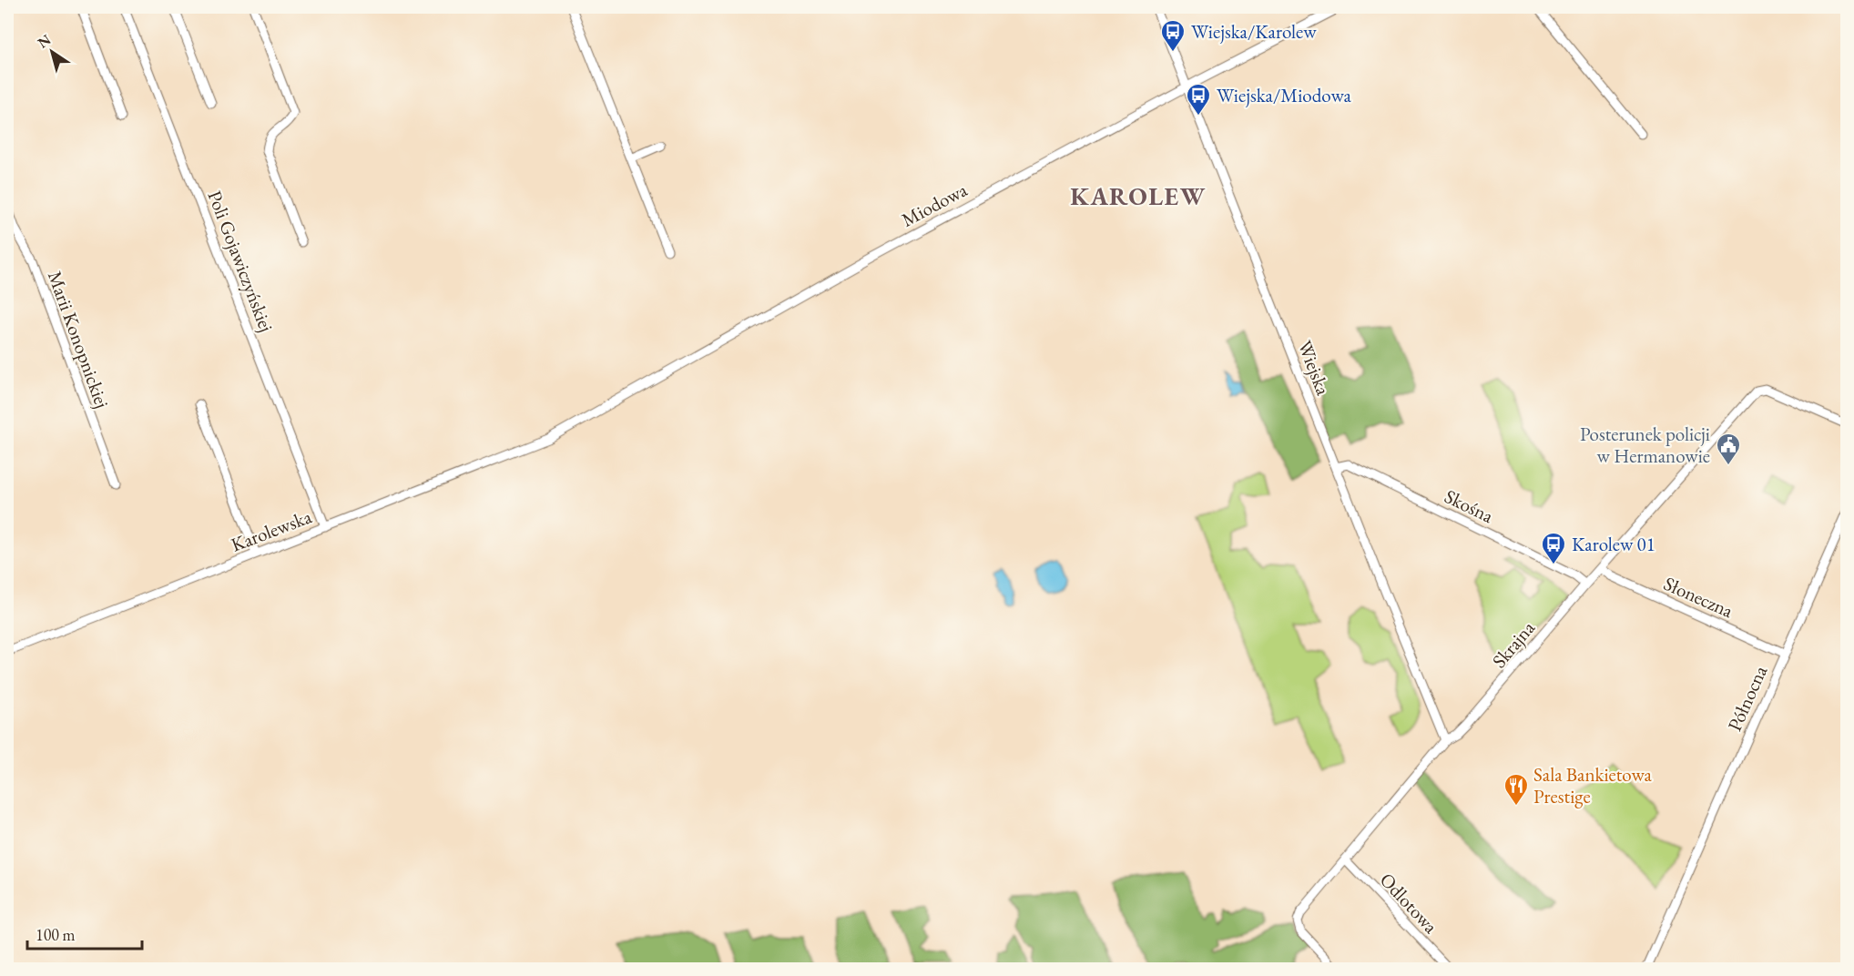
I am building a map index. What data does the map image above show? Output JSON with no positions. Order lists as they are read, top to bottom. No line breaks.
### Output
{"streets":{"street":["Miodowa","Poli Gojawiczyńskiej","Marii Konopnickiej","Wiejska","Skośna","Karolewska","Słoneczna","Skrajna","Północna","Odlotowa"]},"crossings":[["Miodowa","Wiejska"],["Miodowa","Karolewska"],["Poli Gojawiczyńskiej","Karolewska"],["Wiejska","Skośna"],["Wiejska","Skrajna"],["Skośna","Skrajna"],["Słoneczna","Skrajna"],["Słoneczna","Północna"],["Skrajna","Odlotowa"]],"districts":["KAROLEW"],"places":{"bus stop":["Wiejska/Karolew","Wiejska/Miodowa","Karolew 01"],"public building":["Posterunek policji w Hermanowie"],"restaurant":["Sala Bankietowa Prestige"]},"scale_bar":"100 m","north":"top left"}
